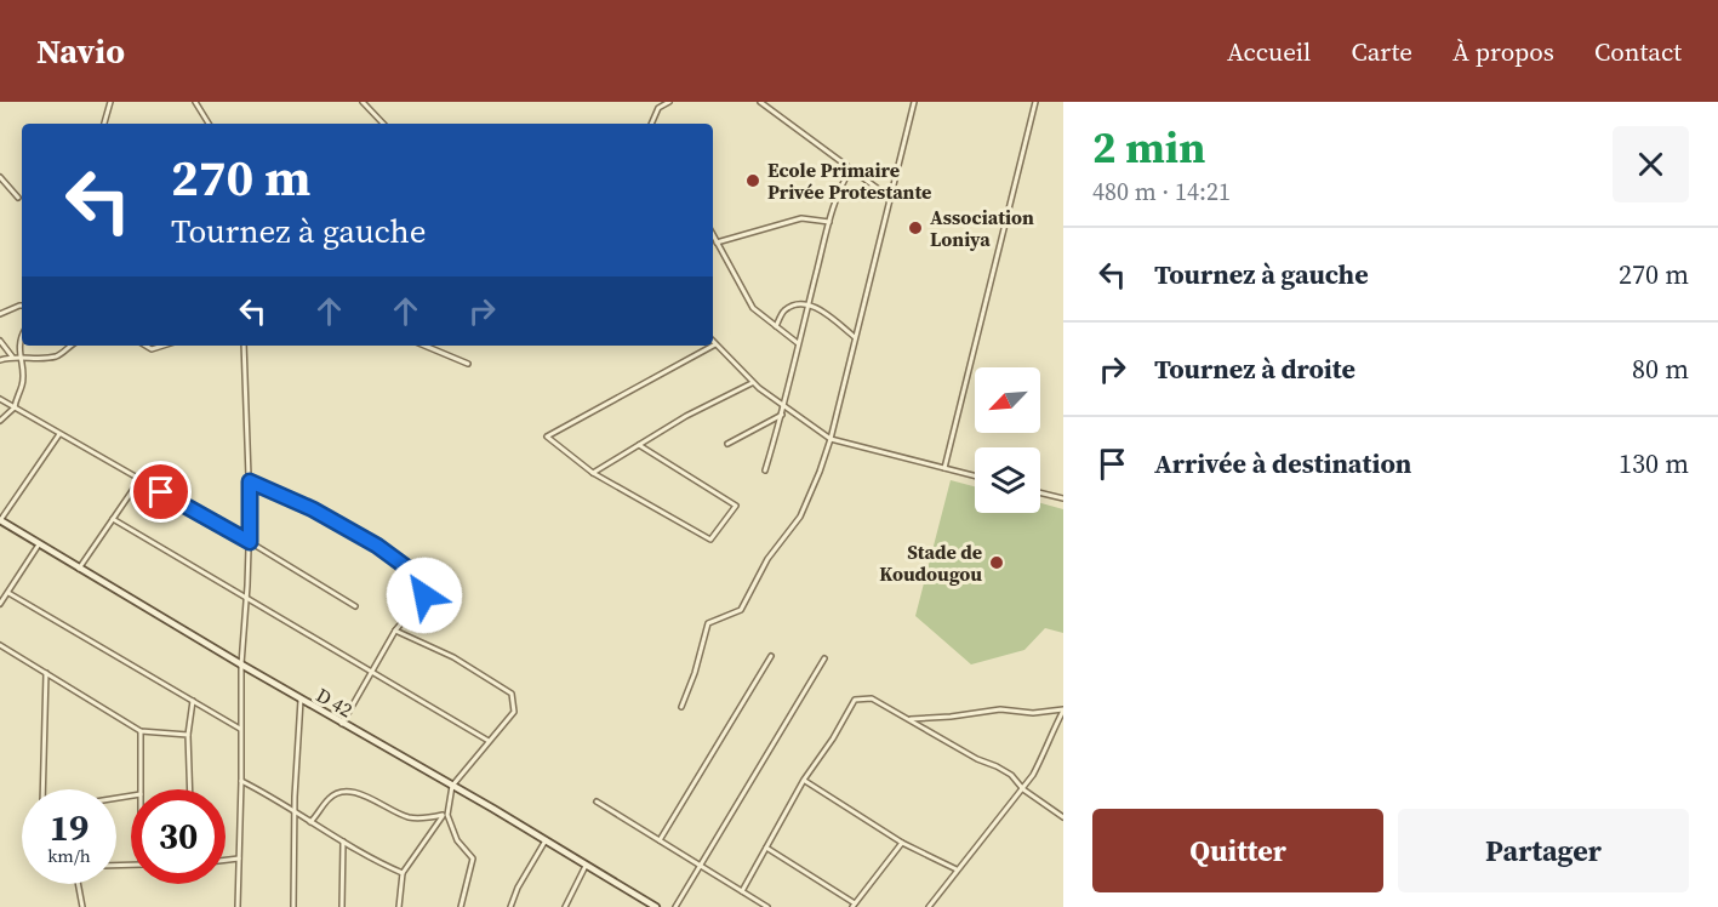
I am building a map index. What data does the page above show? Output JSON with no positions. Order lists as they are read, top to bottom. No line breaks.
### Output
{"streets":{"street":["D 42"]},"places":["Ecole Primaire Privée Protestante","Association Loniya","Stade de Koudougou"],"north":"bottom left","page":{"header":"Navio","nav":["Accueil","Carte","À propos","Contact"],"heading":["2 min","480 m · 14:21"],"turn":["270 m","Tournez à gauche"],"list":[{"name":"Tournez à gauche","value":"270 m"},{"name":"Tournez à droite","value":"80 m"},{"name":"Arrivée à destination","value":"130 m"}],"speed":"19 km/h","limit":"30","buttons":["Quitter","Partager"]}}
